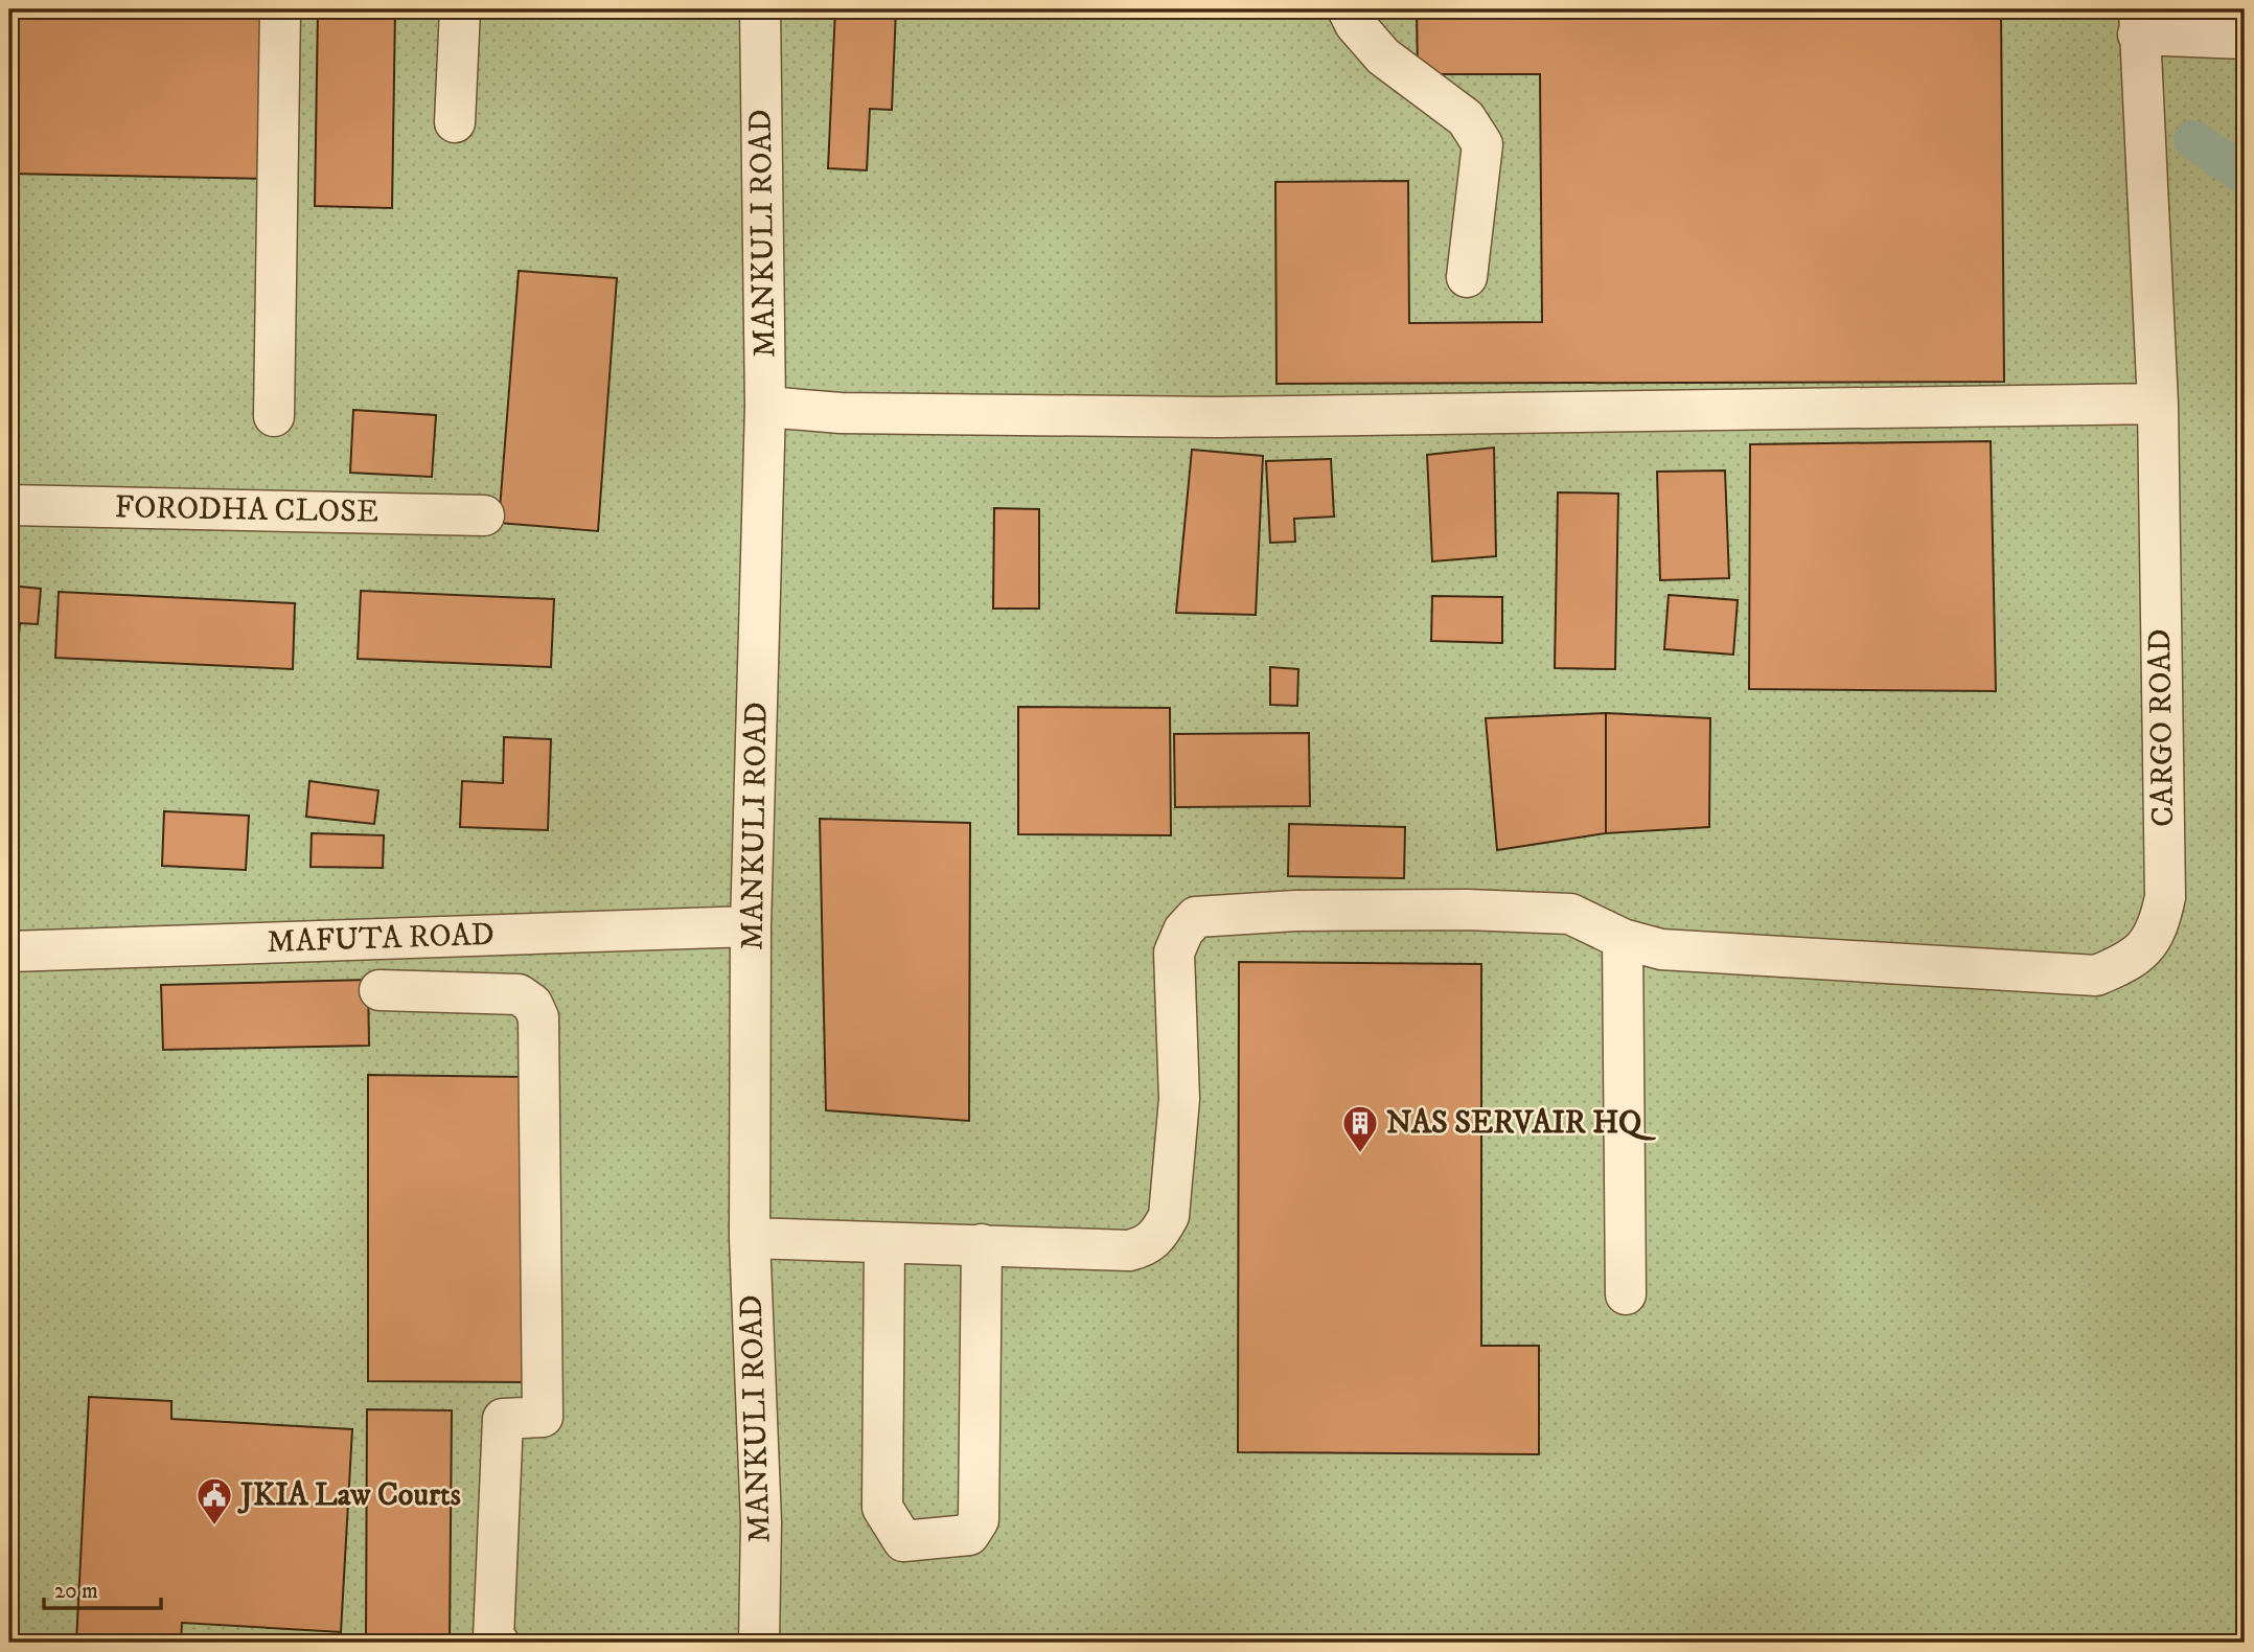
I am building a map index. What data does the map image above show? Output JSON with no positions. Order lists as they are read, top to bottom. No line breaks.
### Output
{"streets":{"street":["MANKULI ROAD","FORODHA CLOSE","CARGO ROAD","MAFUTA ROAD"]},"crossings":[["MANKULI ROAD","MAFUTA ROAD"]],"places":{"building":["NAS SERVAIR HQ"],"public building":["JKIA Law Courts"]},"scale_bar":"20 m"}
